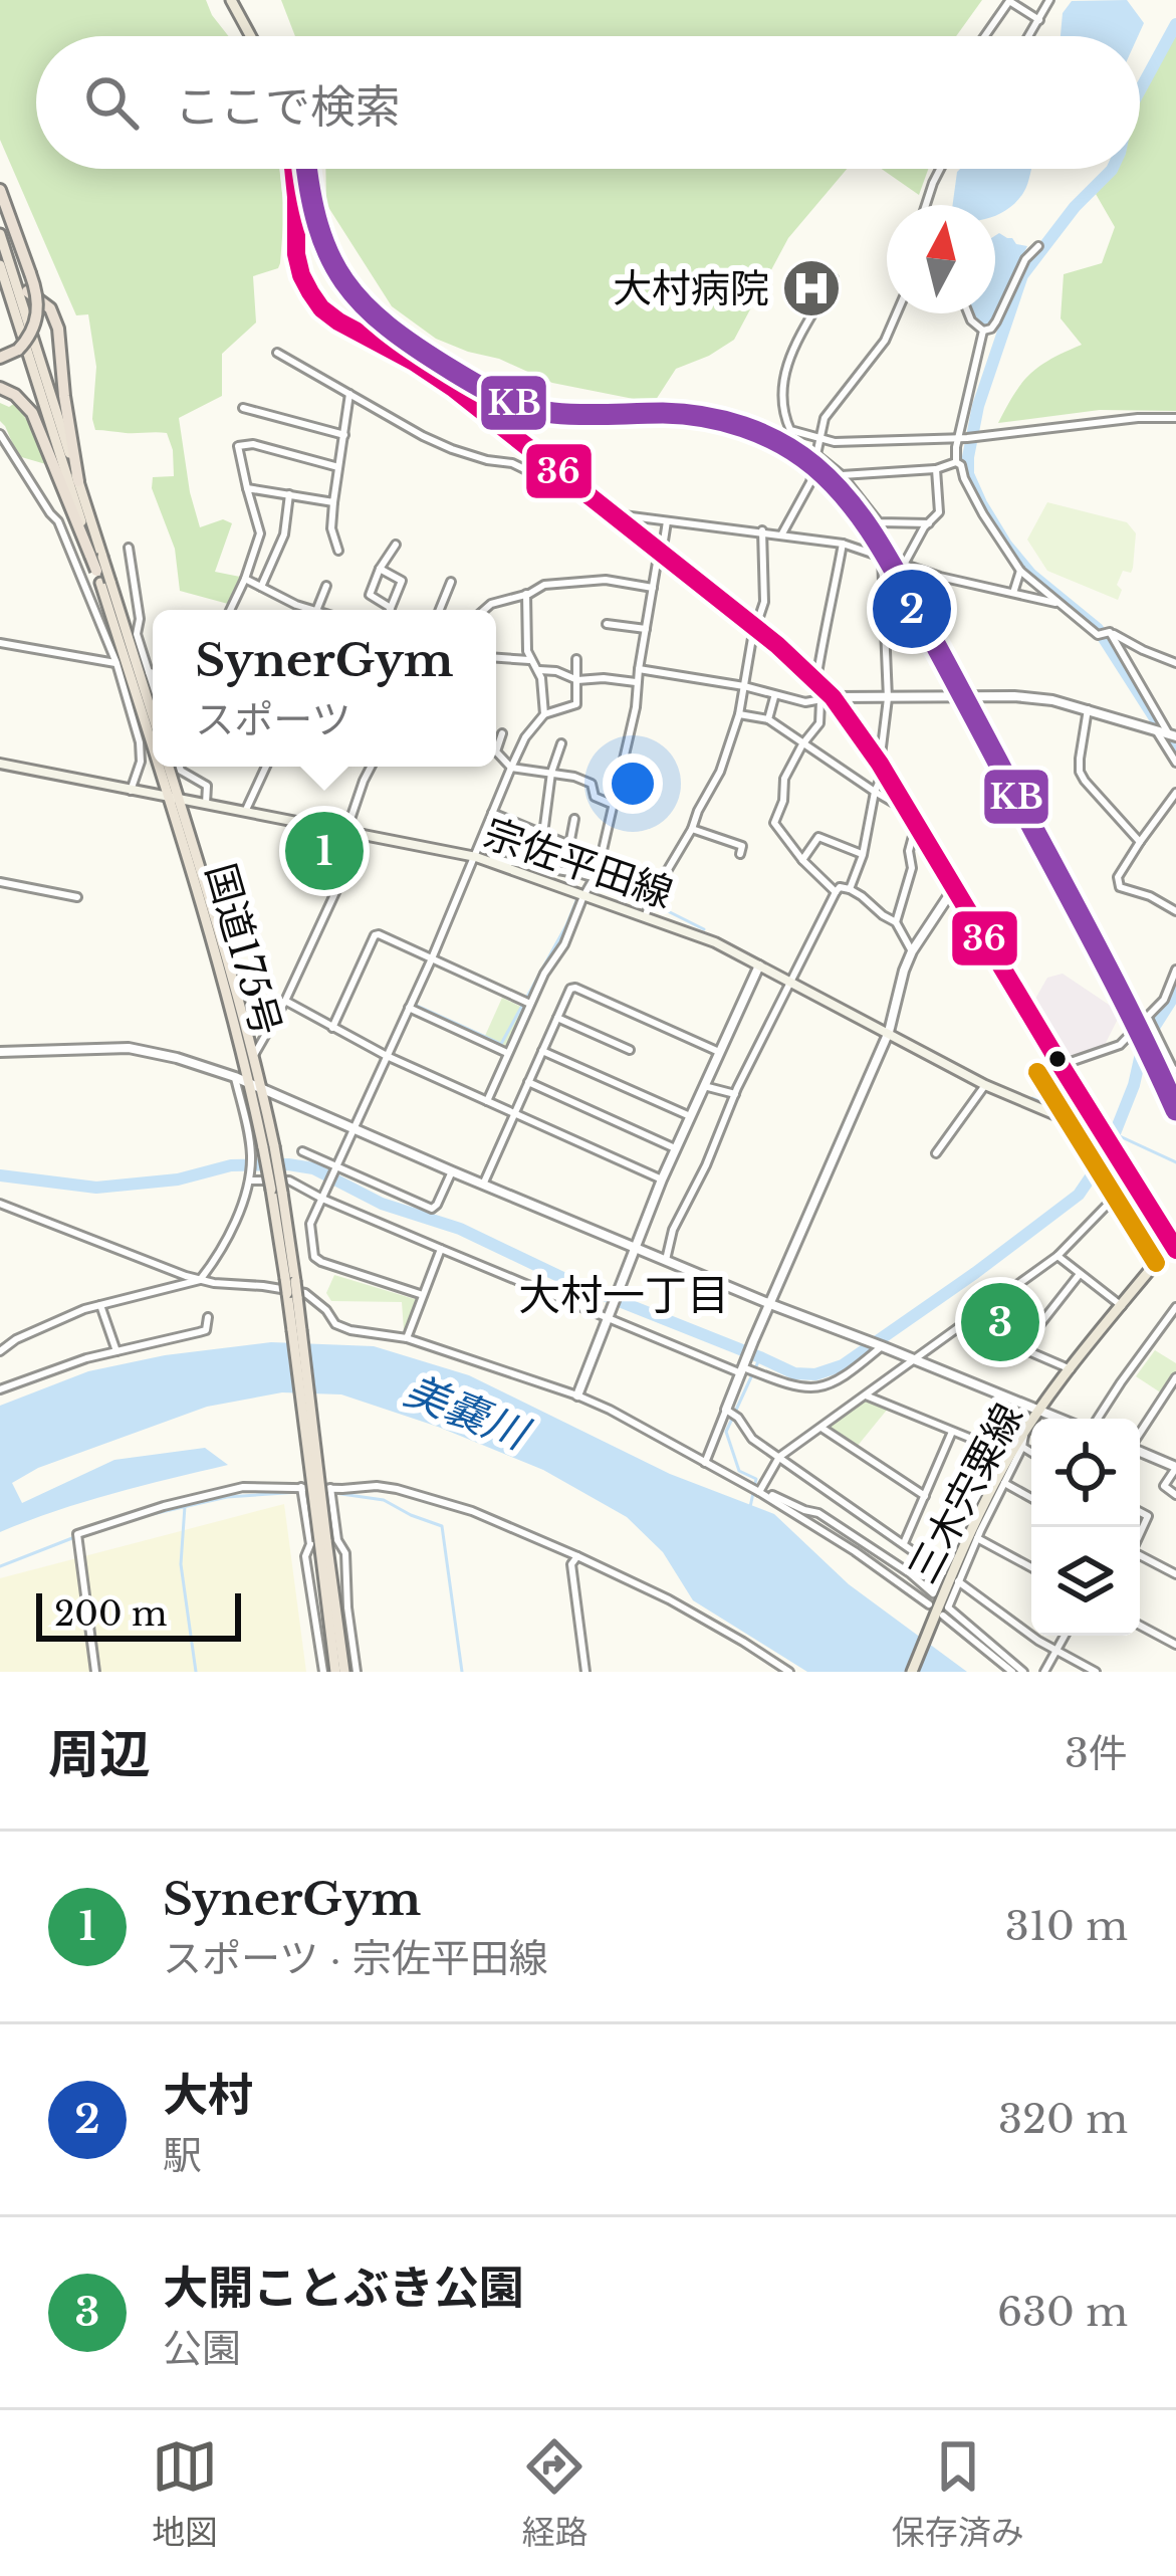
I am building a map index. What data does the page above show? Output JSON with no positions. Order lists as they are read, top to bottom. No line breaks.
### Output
{"streets":{"highway":["国道175号"],"main road":["宗佐平田線","三木宍粟線"]},"crossings":[["宗佐平田線","国道175号"],["宗佐平田線","三木宍粟線"]],"districts":["大村一丁目"],"water":["美嚢川"],"places":{"hospital":["大村病院"]},"lines":["transit line KB","transit line 36"],"scale_bar":"200 m","north":"top","page":{"search":"ここで検索","pins":["2","1","3"],"popup":["SynerGym","スポーツ"],"scale":"200 m","heading":["周辺","3件"],"list":[{"mark":"1","name":"SynerGym","note":"スポーツ · 宗佐平田線","value":"310 m"},{"mark":"2","name":"大村","note":"駅","value":"320 m"},{"mark":"3","name":"大開ことぶき公園","note":"公園","value":"630 m"}],"nav":["地図","経路","保存済み"]}}
